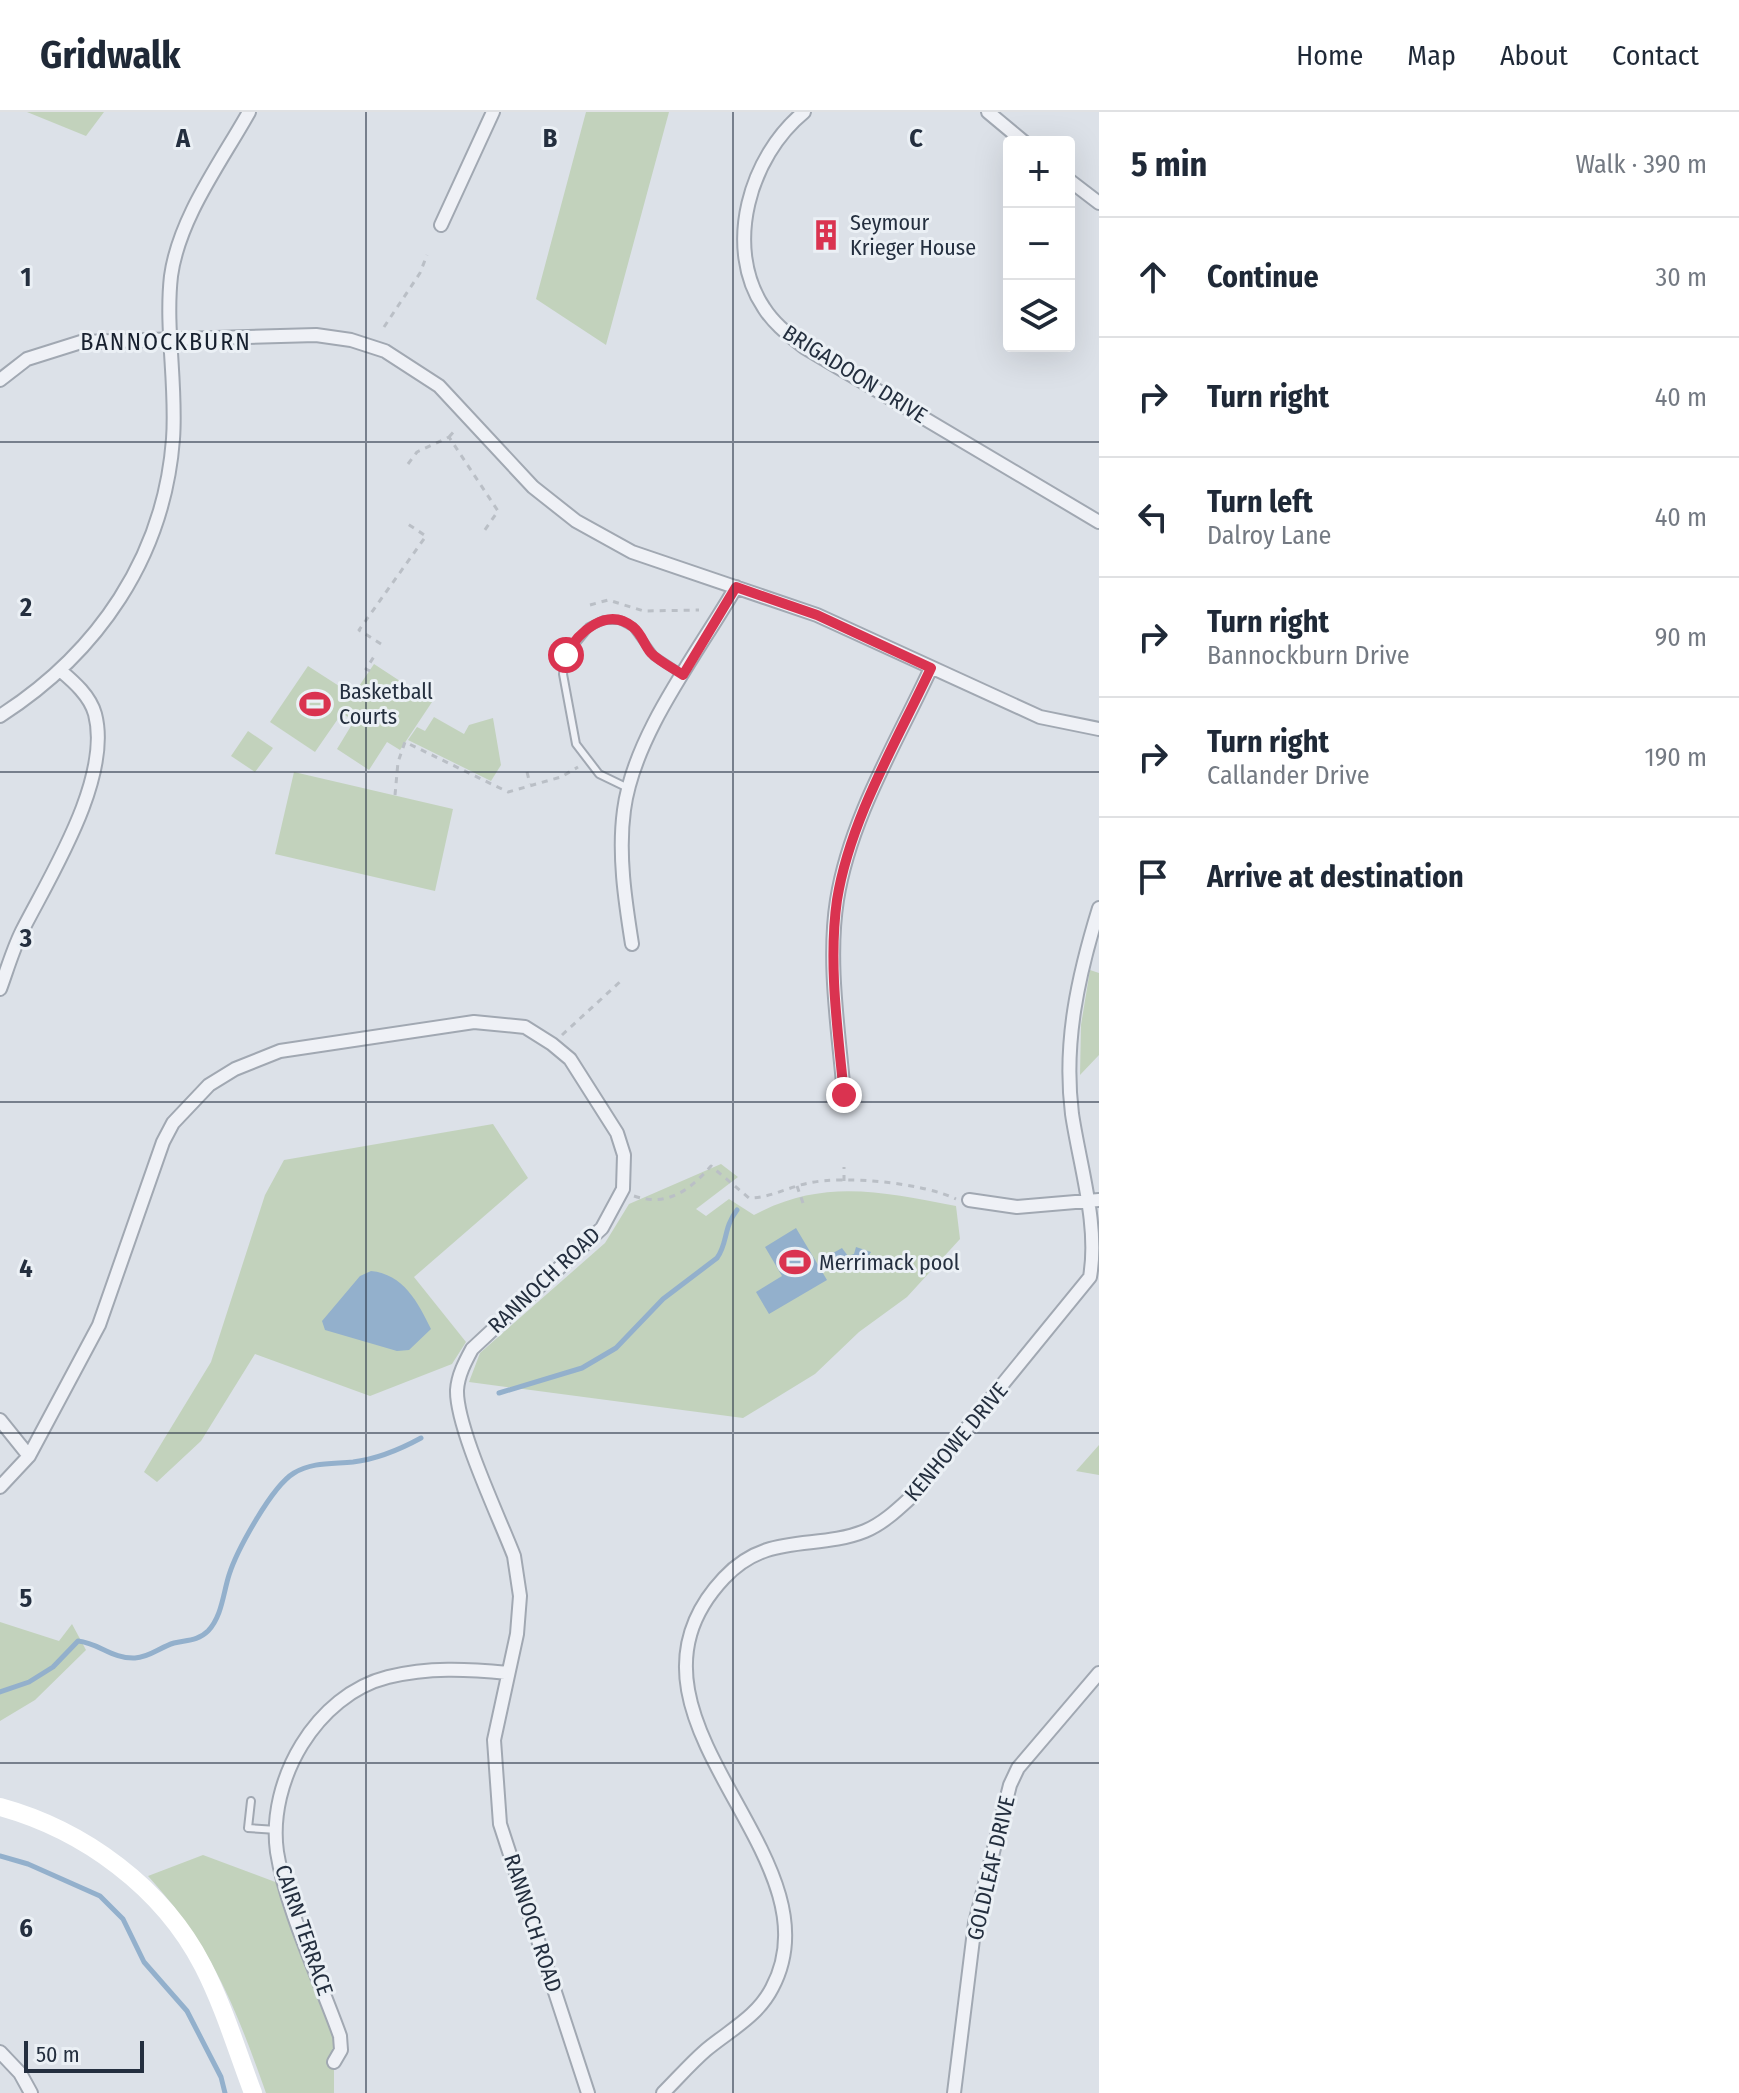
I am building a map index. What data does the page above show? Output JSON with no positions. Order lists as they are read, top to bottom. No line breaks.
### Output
{"streets":{"street":["BRIGADOON DRIVE","RANNOCH ROAD","KENHOWE DRIVE","GOLDLEAF DRIVE","CAIRN TERRACE"]},"crossings":[["RANNOCH ROAD","CAIRN TERRACE"]],"districts":["BANNOCKBURN"],"places":{"building":["Seymour Krieger House"],"sports":["Basketball Courts","Merrimack pool"]},"scale_bar":"50 m","page":{"header":"Gridwalk","nav":["Home","Map","About","Contact"],"heading":["5 min","Walk · 390 m"],"map_buttons":["+","−"],"list":[["Continue","30 m"],["Turn right","40 m"],["Turn left","Dalroy Lane","40 m"],["Turn right","Bannockburn Drive","90 m"],["Turn right","Callander Drive","190 m"],"Arrive at destination"],"scale":"50 m"},"grid":{"columns":["A","B","C"],"rows":["1","2","3","4","5","6"]}}
